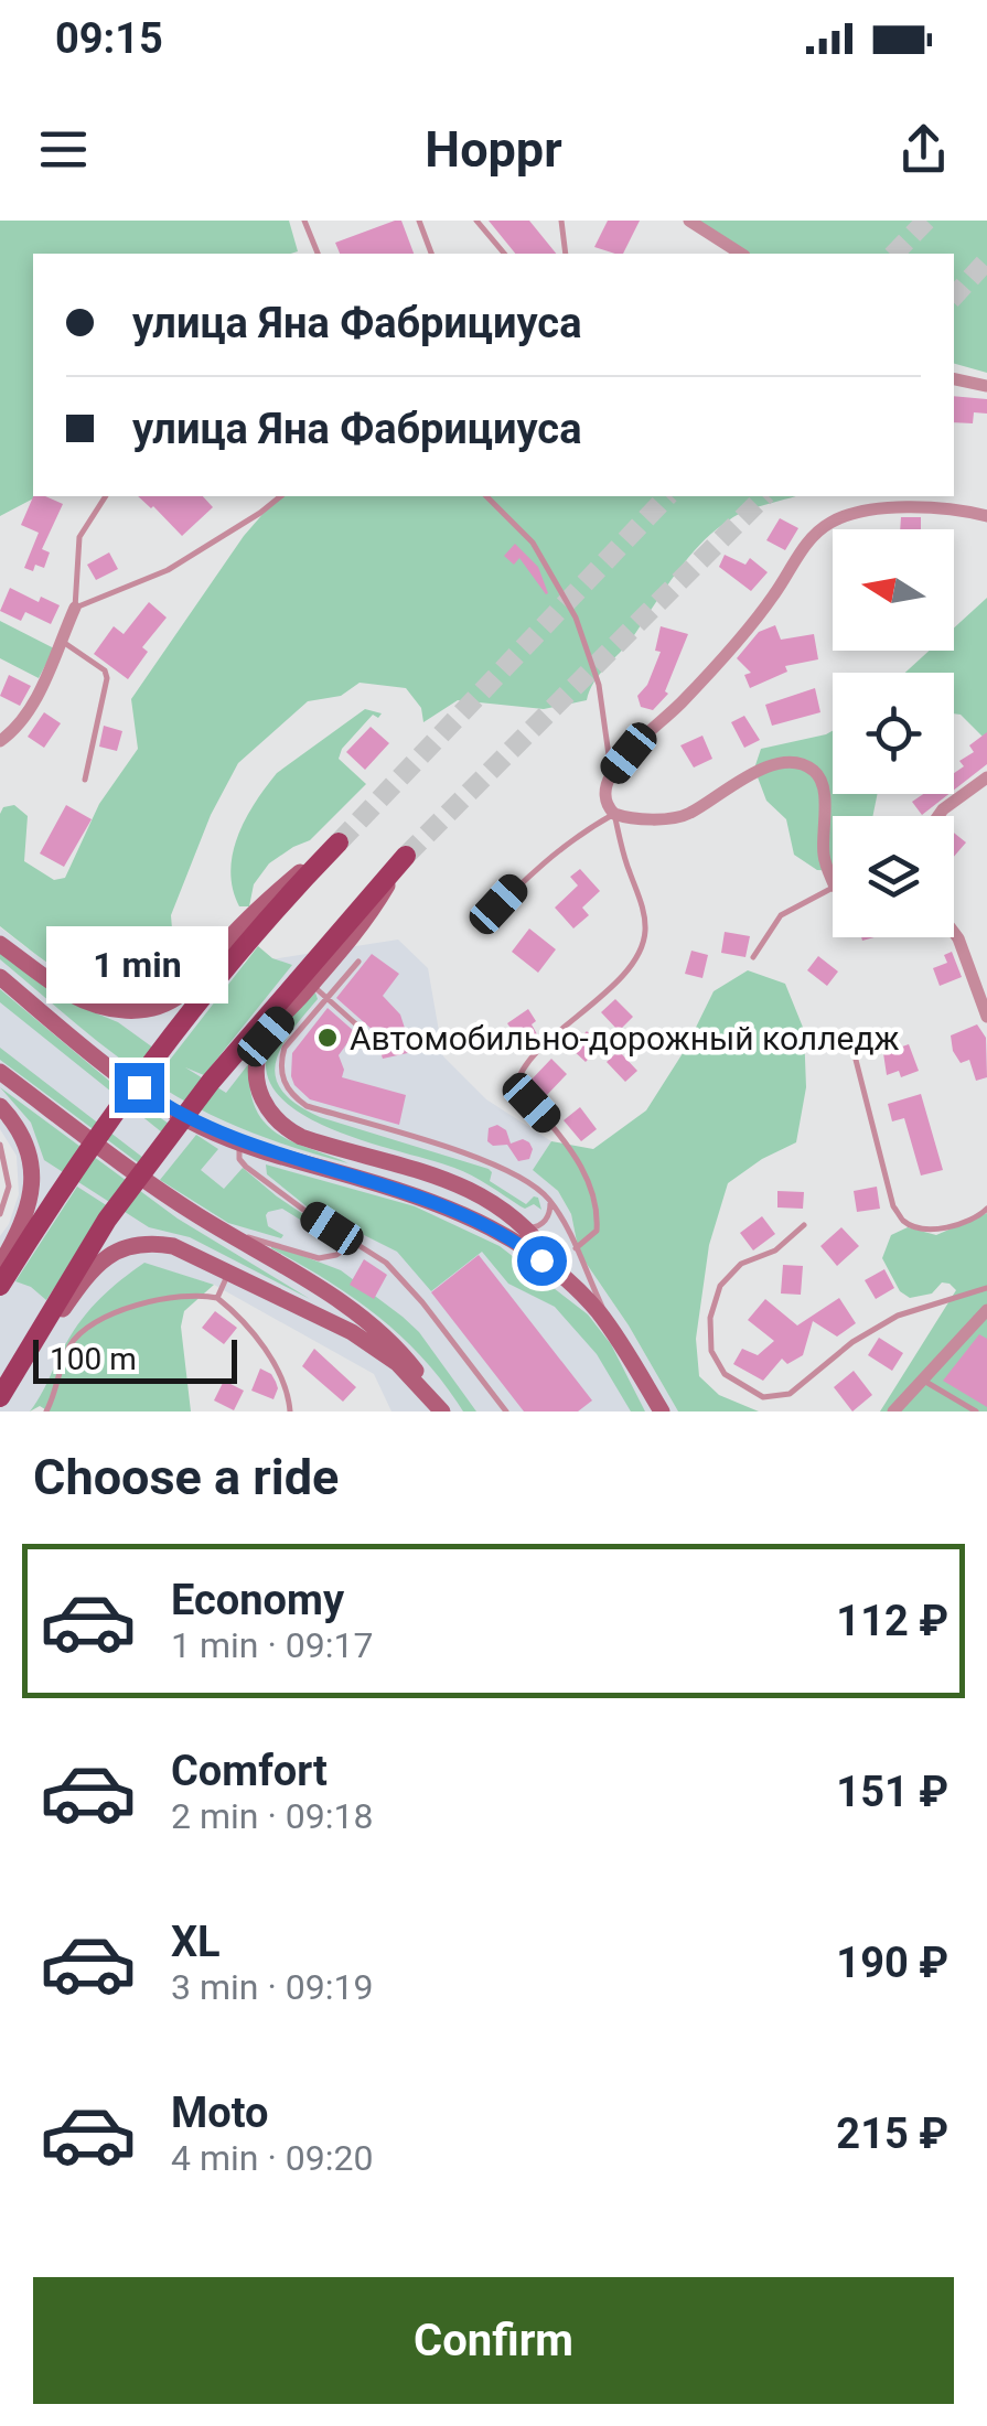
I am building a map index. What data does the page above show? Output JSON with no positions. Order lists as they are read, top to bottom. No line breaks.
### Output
{"places":["Автомобильно-дорожный колледж"],"scale_bar":"100 m","north":"left","page":{"status":"09:15","header":"Hoppr","banner":["улица Яна Фабрициуса","улица Яна Фабрициуса"],"bubble":"1 min","scale":"100 m","heading":"Choose a ride","list":[{"name":"Economy","note":"1 min · 09:17","value":"112 ₽"},{"name":"Comfort","note":"2 min · 09:18","value":"151 ₽"},{"name":"XL","note":"3 min · 09:19","value":"190 ₽"},{"name":"Moto","note":"4 min · 09:20","value":"215 ₽"}],"buttons":"Confirm"}}
